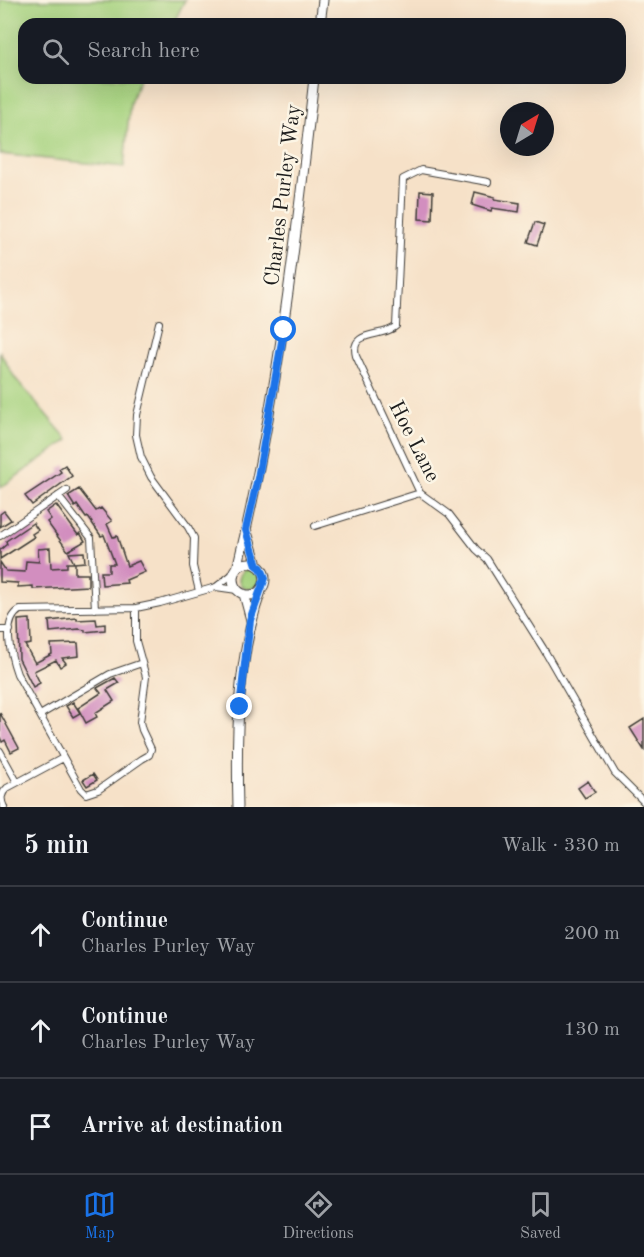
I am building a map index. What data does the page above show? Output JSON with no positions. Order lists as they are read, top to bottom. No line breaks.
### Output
{"streets":{"main road":["Charles Purley Way"],"street":["Hoe Lane"]},"north":"top right","page":{"search":"Search here","heading":["5 min","Walk · 330 m"],"list":[["Continue","Charles Purley Way","200 m"],["Continue","Charles Purley Way","130 m"],"Arrive at destination"],"nav":["Map","Directions","Saved"]}}
